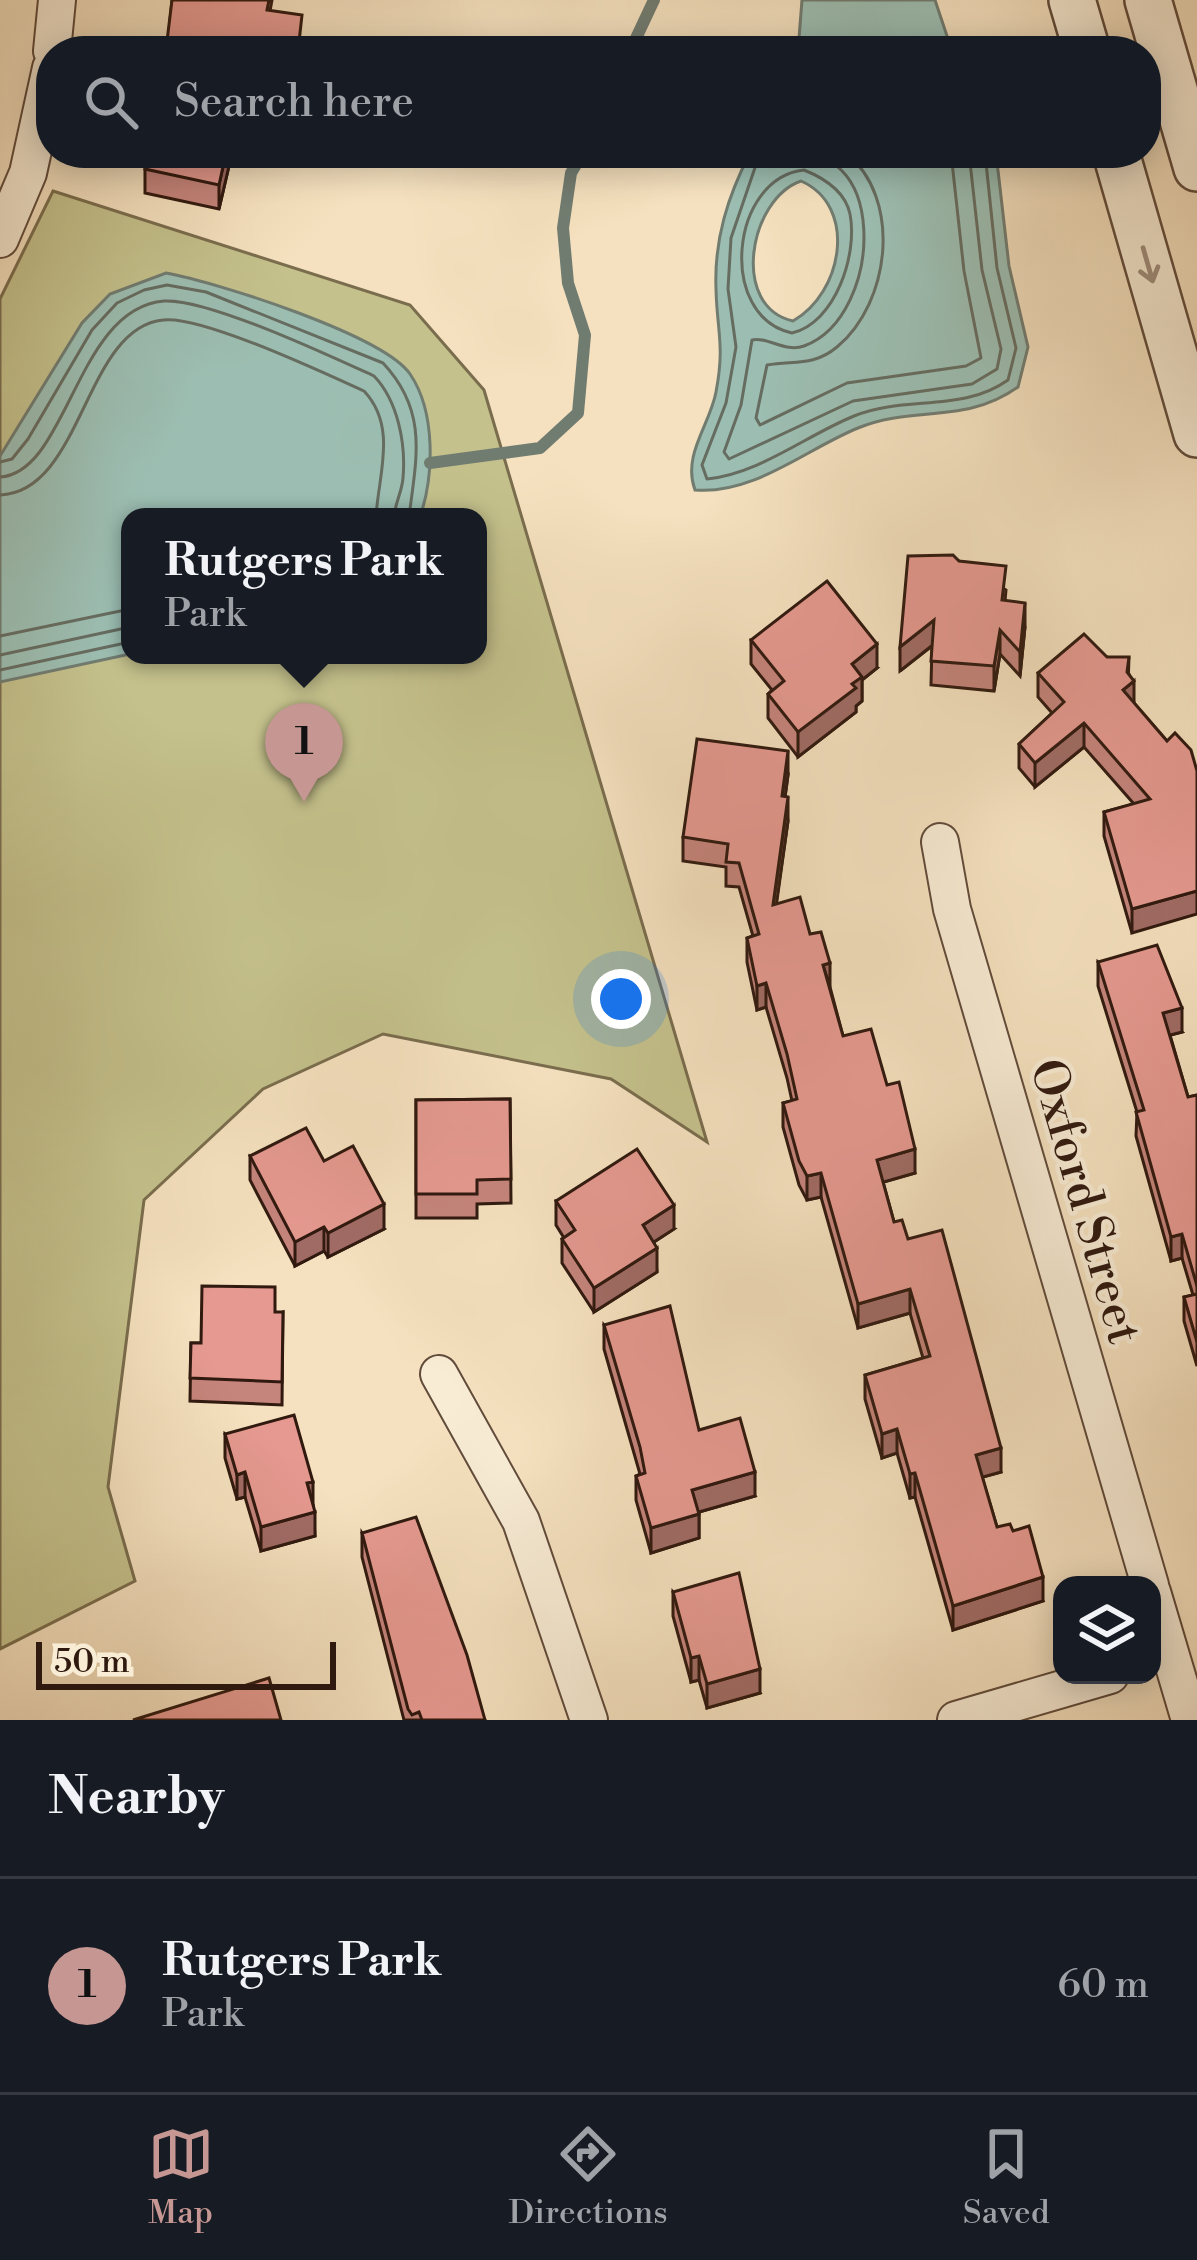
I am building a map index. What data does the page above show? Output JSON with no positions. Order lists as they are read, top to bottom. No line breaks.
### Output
{"streets":{"street":["Oxford Street"]},"scale_bar":"50 m","page":{"search":"Search here","popup":["Rutgers Park","Park"],"pins":"1","scale":"50 m","heading":"Nearby","list":[{"mark":"1","name":"Rutgers Park","note":"Park","value":"60 m"}],"nav":["Map","Directions","Saved"]}}
